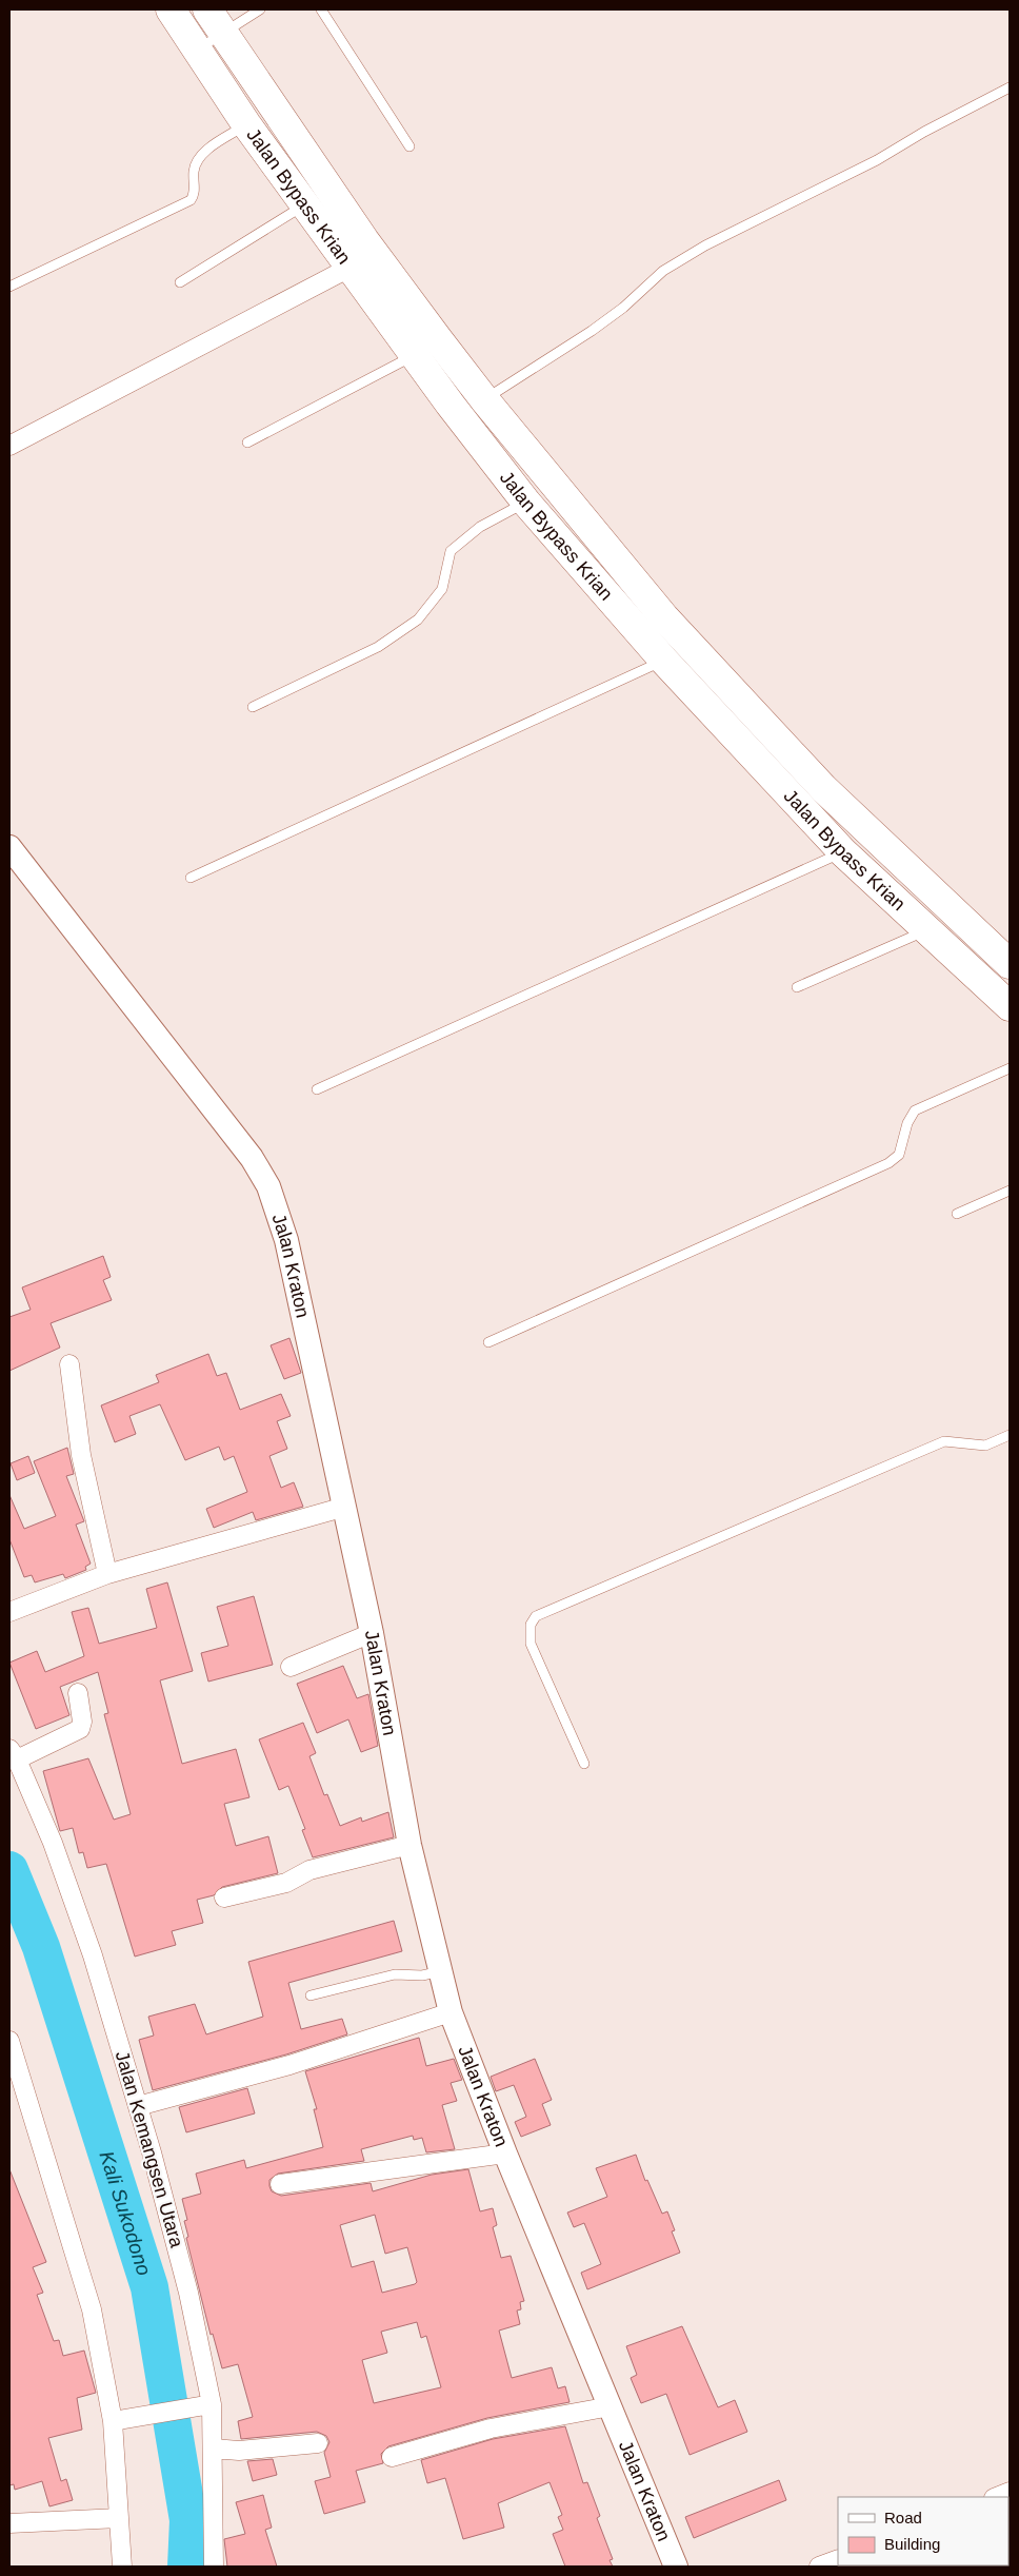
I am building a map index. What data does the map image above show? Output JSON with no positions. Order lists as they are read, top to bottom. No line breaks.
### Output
{"streets":{"highway":["Jalan Bypass Krian"],"street":["Jalan Kraton","Jalan Kemangsen Utara"]},"water":["Kali Sukodono"],"legend":["Road","Building"]}
